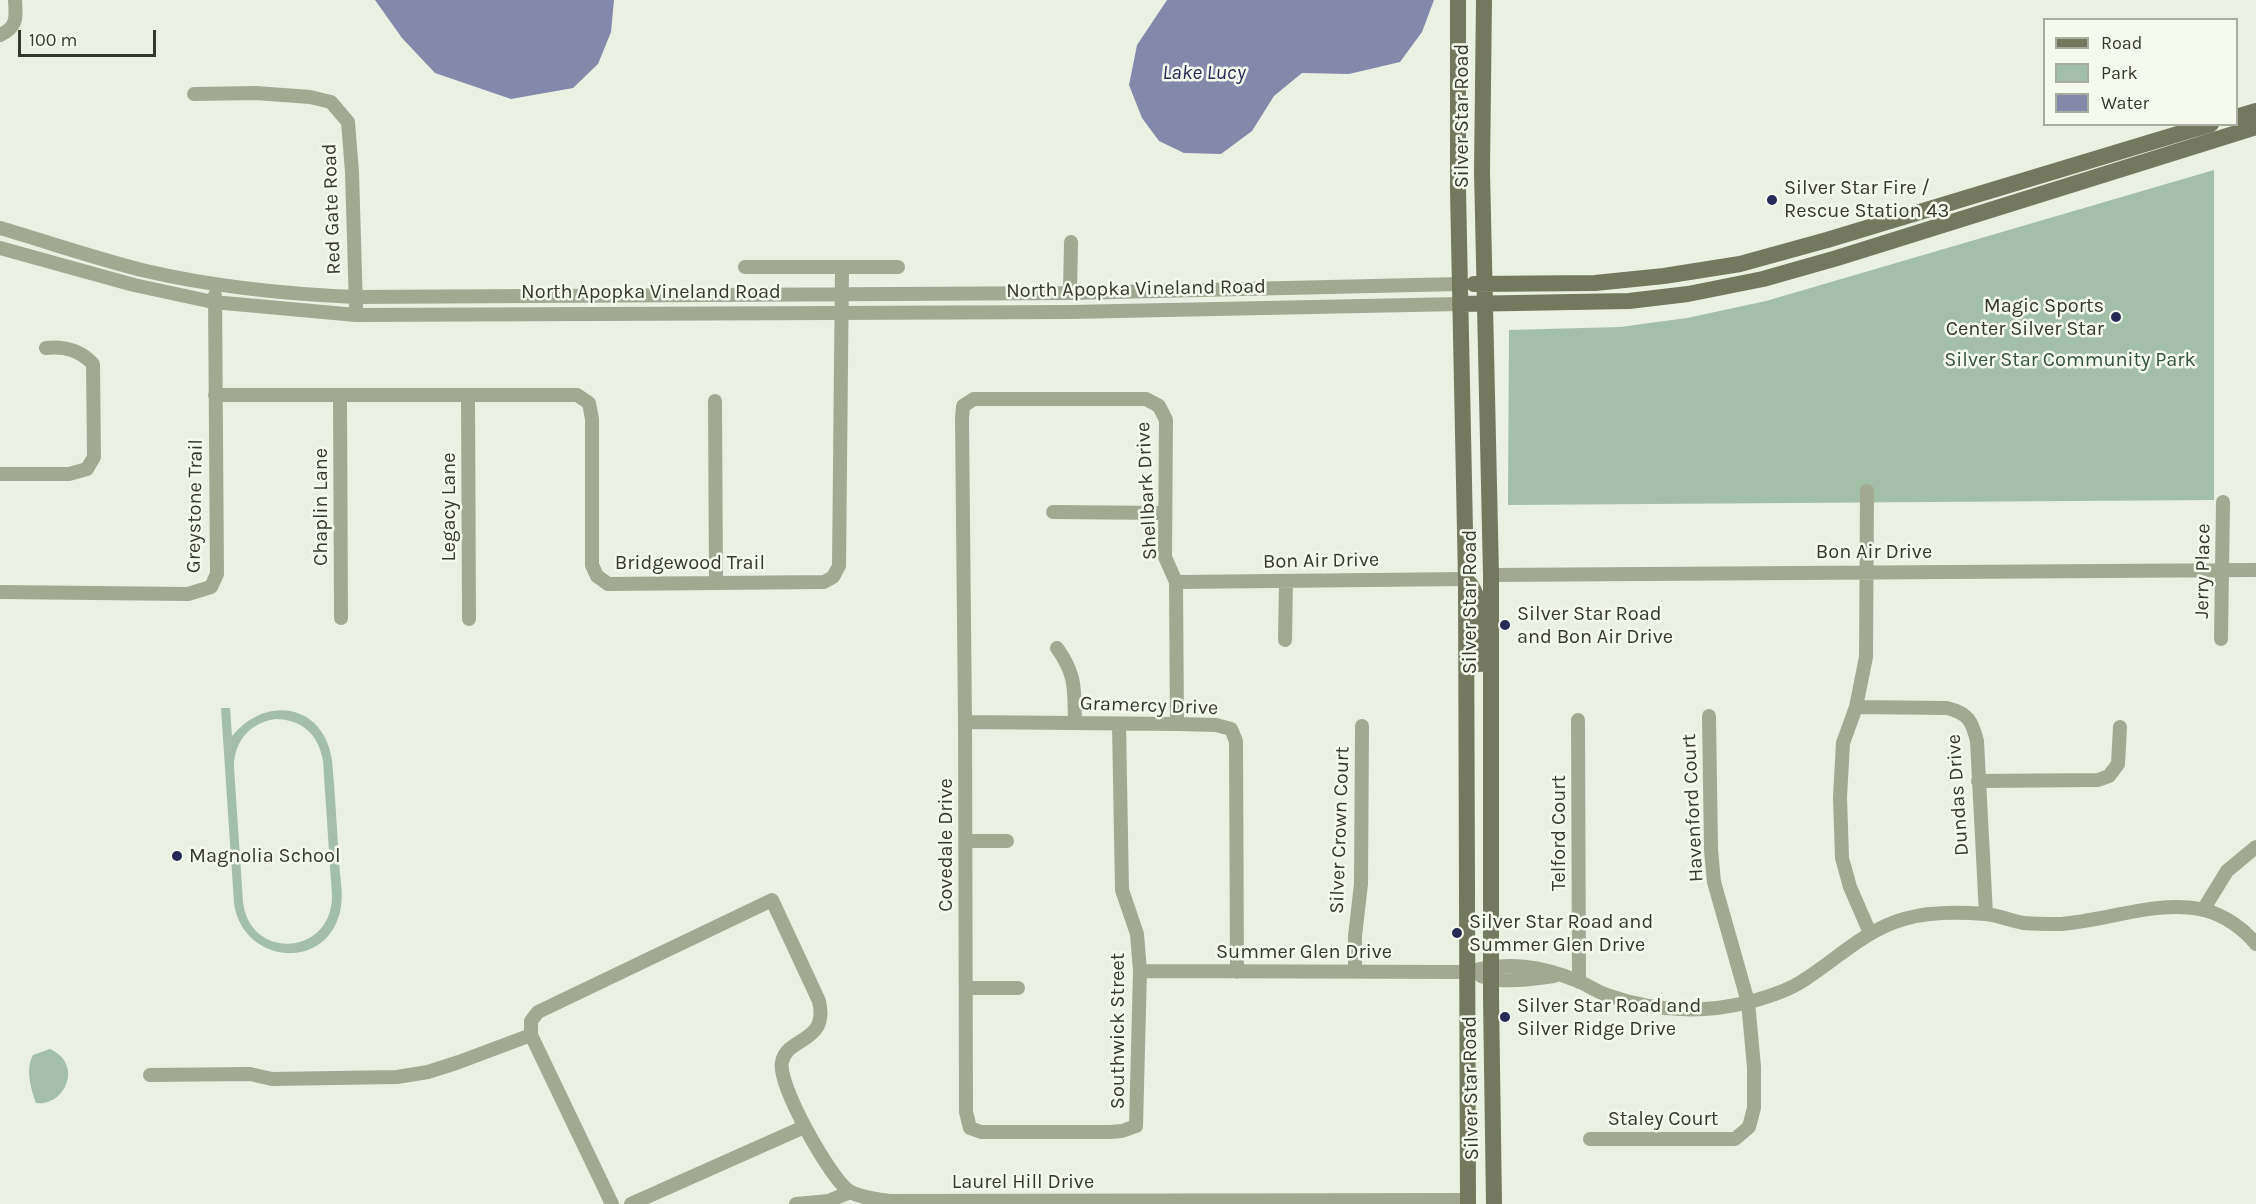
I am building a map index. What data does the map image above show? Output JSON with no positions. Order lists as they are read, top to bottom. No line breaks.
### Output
{"streets":{"main road":["Silver Star Road","North Apopka Vineland Road"],"street":["Red Gate Road","Shellbark Drive","Greystone Trail","Chaplin Lane","Legacy Lane","Bon Air Drive","Bridgewood Trail","Jerry Place","Gramercy Drive","Dundas Drive","Havenford Court","Silver Crown Court","Telford Court","Covedale Drive","Summer Glen Drive","Southwick Street","Staley Court","Laurel Hill Drive"]},"crossings":[["Silver Star Road","North Apopka Vineland Road"],["Silver Star Road","Bon Air Drive"],["Silver Star Road","Summer Glen Drive"],["Silver Star Road","Laurel Hill Drive"],["Red Gate Road","North Apopka Vineland Road"],["North Apopka Vineland Road","Greystone Trail"],["North Apopka Vineland Road","Bridgewood Trail"],["Shellbark Drive","Bon Air Drive"],["Shellbark Drive","Gramercy Drive"],["Shellbark Drive","Covedale Drive"],["Greystone Trail","Bridgewood Trail"],["Chaplin Lane","Bridgewood Trail"],["Legacy Lane","Bridgewood Trail"],["Bon Air Drive","Jerry Place"],["Gramercy Drive","Covedale Drive"],["Gramercy Drive","Summer Glen Drive"],["Gramercy Drive","Southwick Street"],["Havenford Court","Staley Court"],["Silver Crown Court","Summer Glen Drive"],["Telford Court","Summer Glen Drive"],["Covedale Drive","Southwick Street"],["Summer Glen Drive","Southwick Street"]],"water":["Lake Lucy"],"parks":["Silver Star Community Park"],"places":["Silver Star Fire / Rescue Station 43","Magic Sports Center Silver Star","Silver Star Road and Bon Air Drive","Magnolia School","Silver Star Road and Summer Glen Drive","Silver Star Road and Silver Ridge Drive"],"legend":["Road","Park","Water"],"scale_bar":"100 m"}
